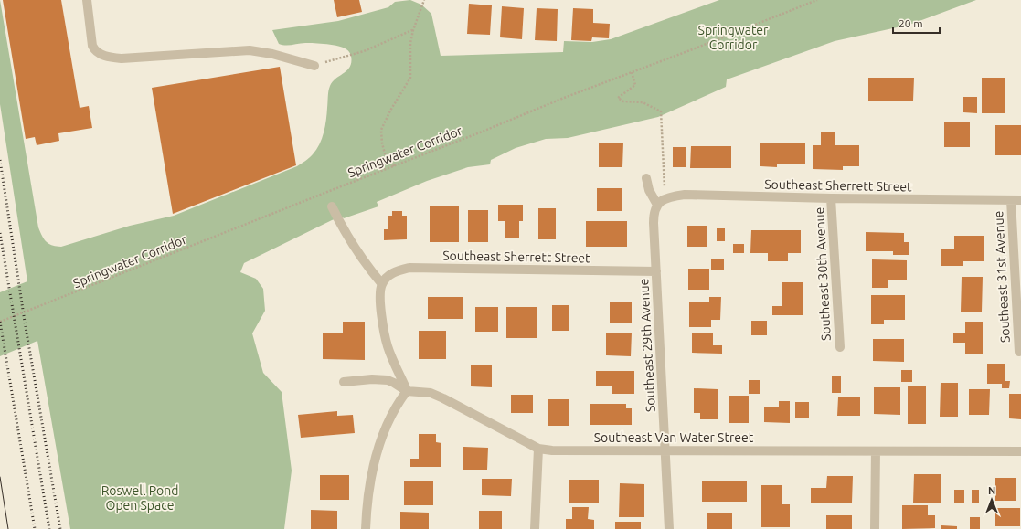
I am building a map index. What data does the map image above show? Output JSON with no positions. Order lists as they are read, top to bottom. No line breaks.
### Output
{"streets":{"street":["Southeast Sherrett Street","Southeast 30th Avenue","Southeast 31st Avenue","Southeast 29th Avenue","Southeast Van Water Street"],"path":["Springwater Corridor"]},"crossings":[["Southeast Sherrett Street","Southeast 30th Avenue"],["Southeast Sherrett Street","Southeast 31st Avenue"],["Southeast Sherrett Street","Southeast 29th Avenue"],["Southeast 29th Avenue","Southeast Van Water Street"]],"parks":["Springwater Corridor","Roswell Pond Open Space"],"scale_bar":"20 m","north":"top"}
